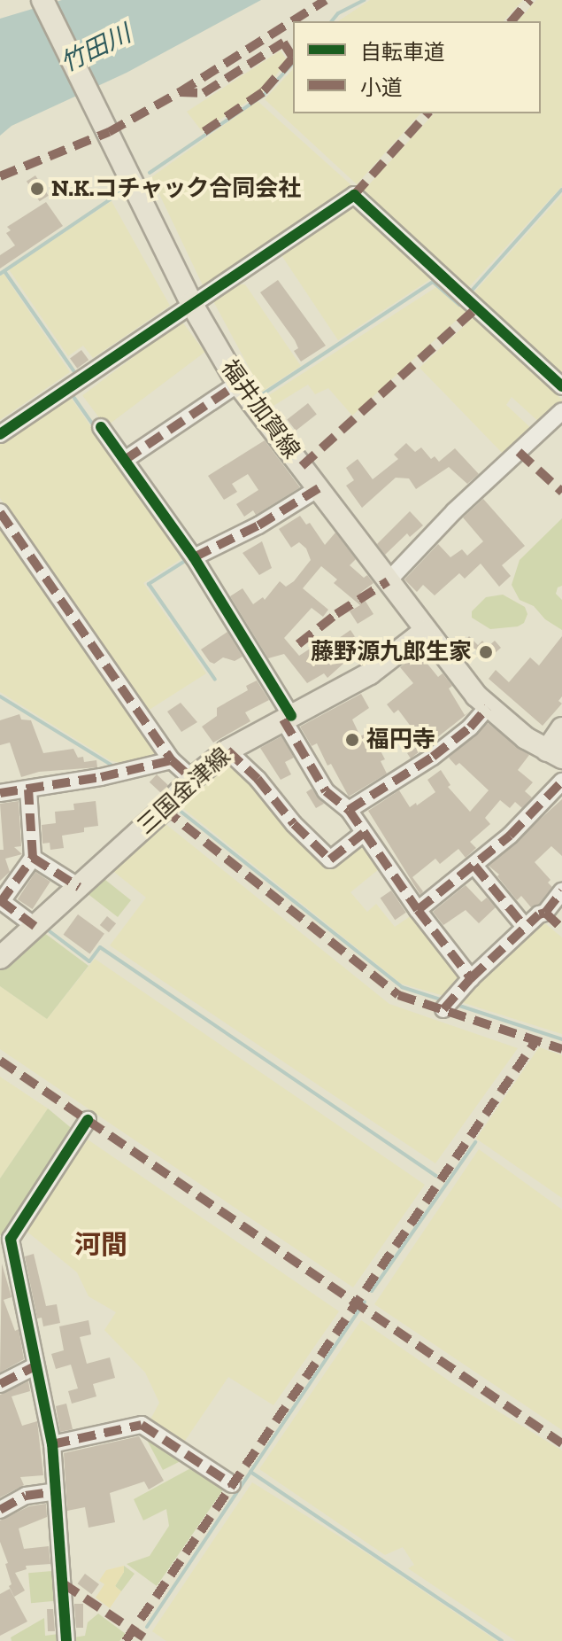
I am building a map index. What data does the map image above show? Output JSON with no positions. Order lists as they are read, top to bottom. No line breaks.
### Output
{"streets":{"main road":["福井加賀線","三国金津線"]},"crossings":[["福井加賀線","三国金津線"]],"districts":["河間"],"water":["竹田川"],"places":["N.K.コチャック合同会社","藤野源九郎生家","福円寺"],"legend":["自転車道","小道"]}
